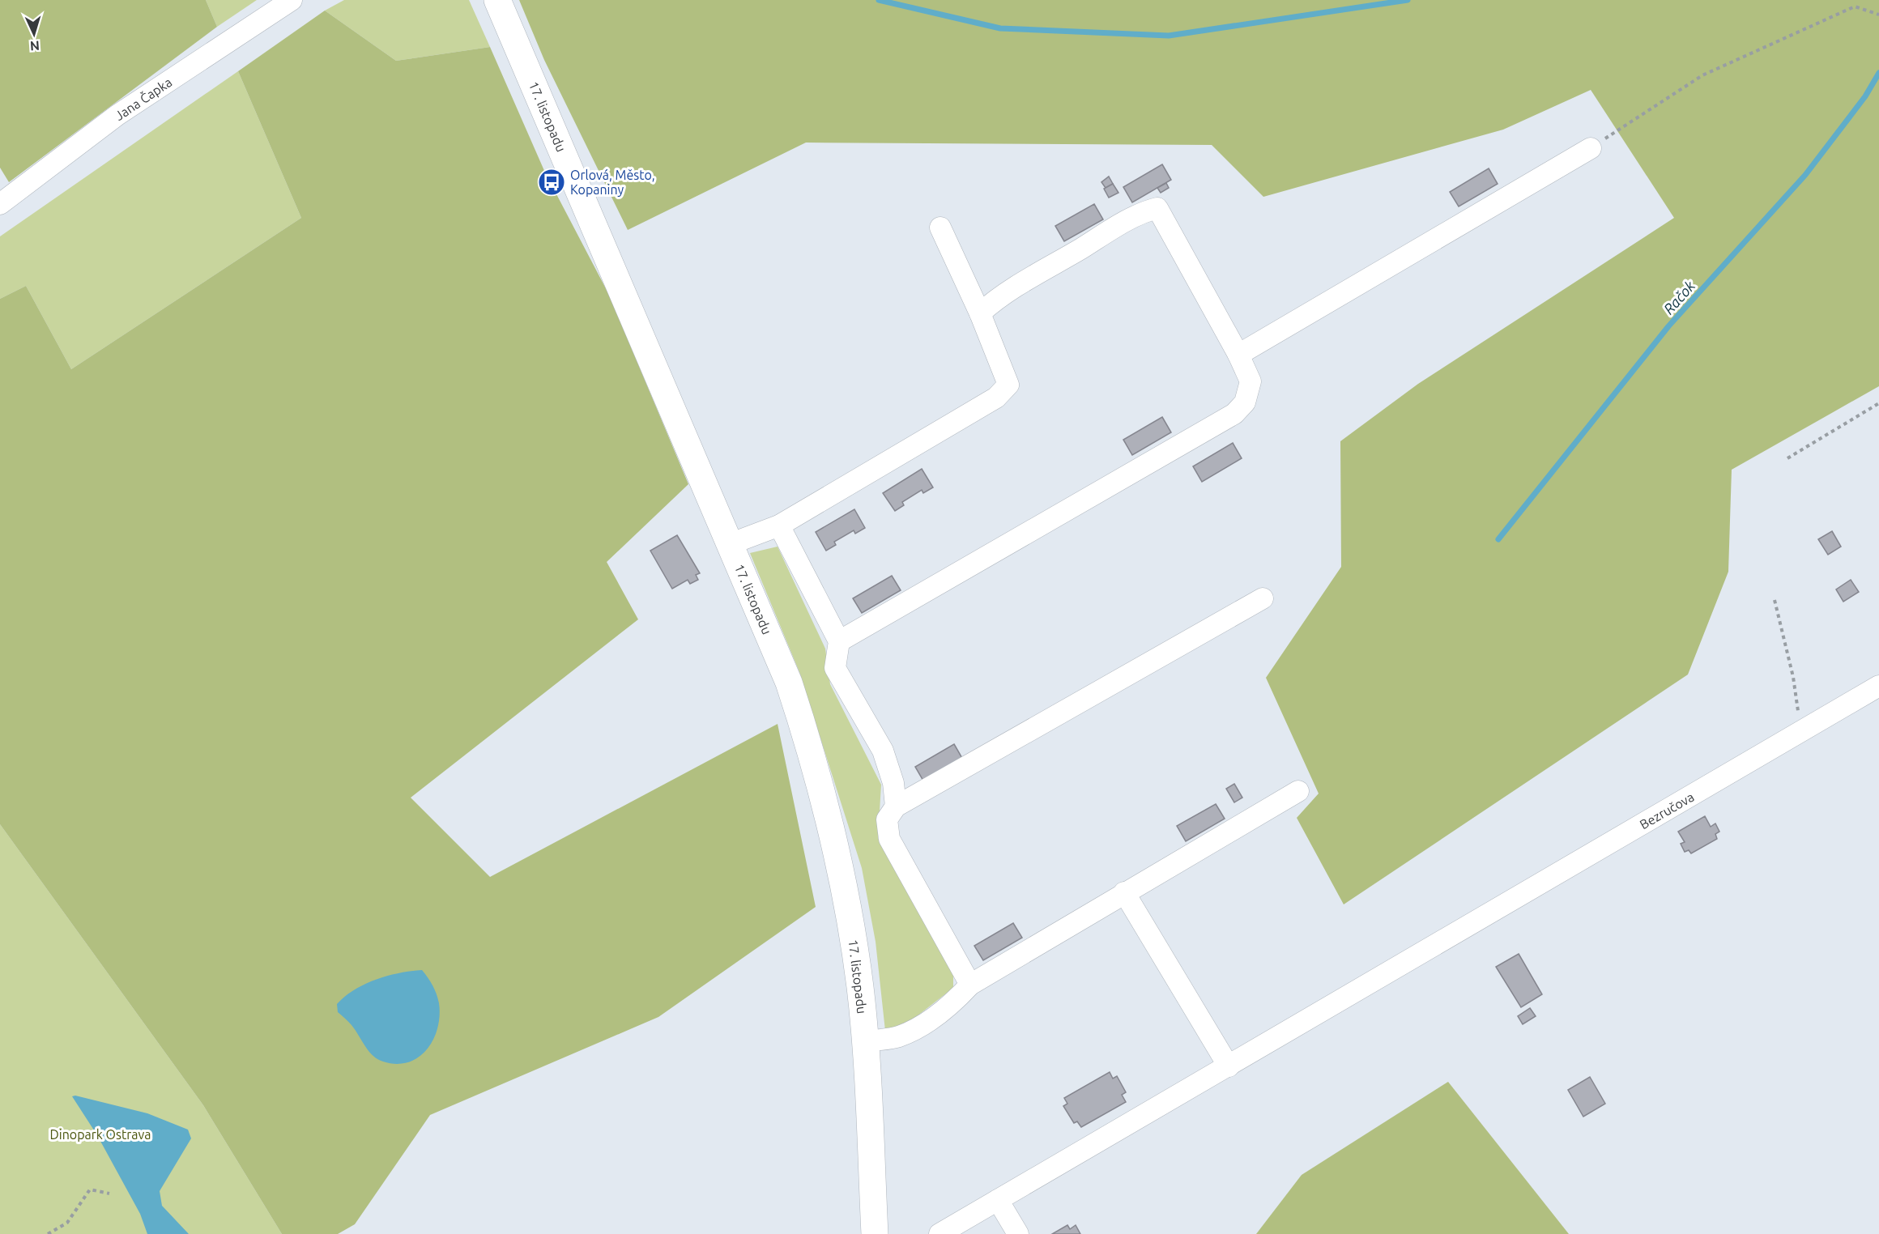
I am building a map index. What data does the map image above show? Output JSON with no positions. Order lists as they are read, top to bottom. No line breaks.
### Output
{"streets":{"main road":["17. listopadu"],"street":["Jana Čapka","Bezručova"]},"water":["Račok"],"parks":["Dinopark Ostrava"],"places":{"bus stop":["Orlová, Město, Kopaniny"]},"north":"bottom"}
